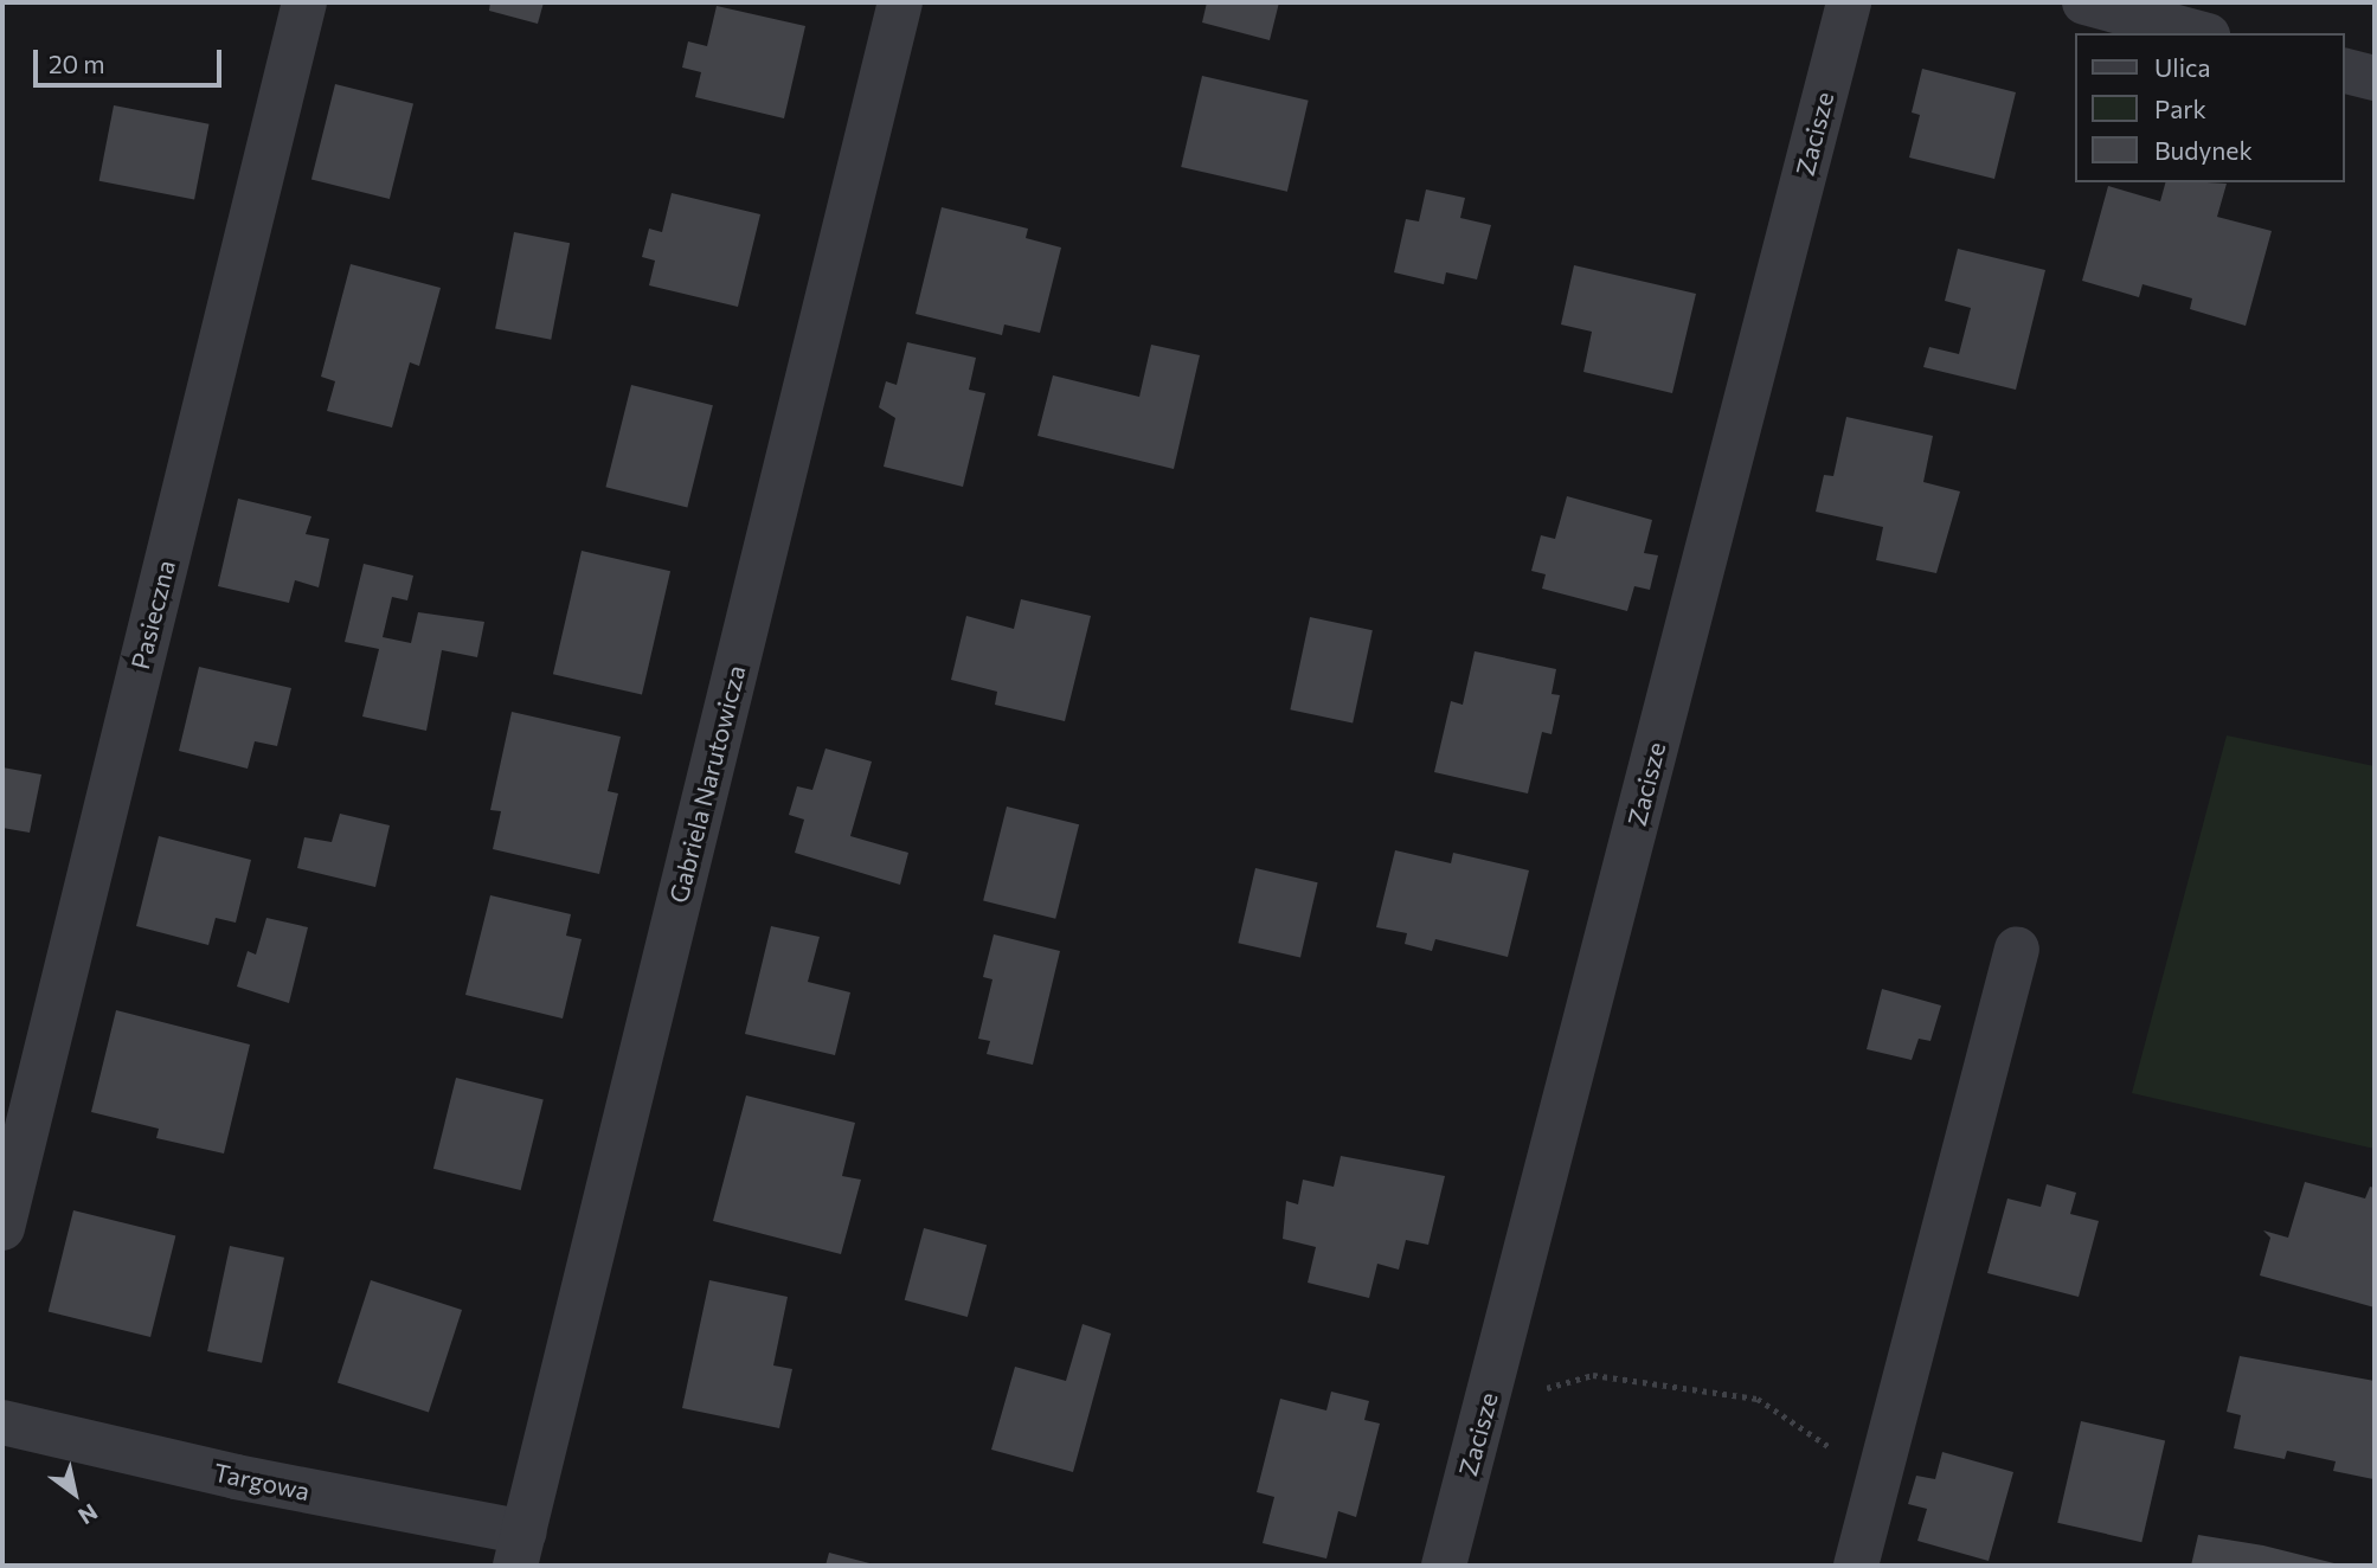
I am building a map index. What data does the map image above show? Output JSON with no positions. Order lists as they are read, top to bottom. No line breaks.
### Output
{"streets":{"street":["Zacisze","Pasieczna","Gabriela Narutowicza","Targowa"]},"crossings":[["Gabriela Narutowicza","Targowa"]],"legend":["Ulica","Park","Budynek"],"scale_bar":"20 m","north":"bottom right"}
